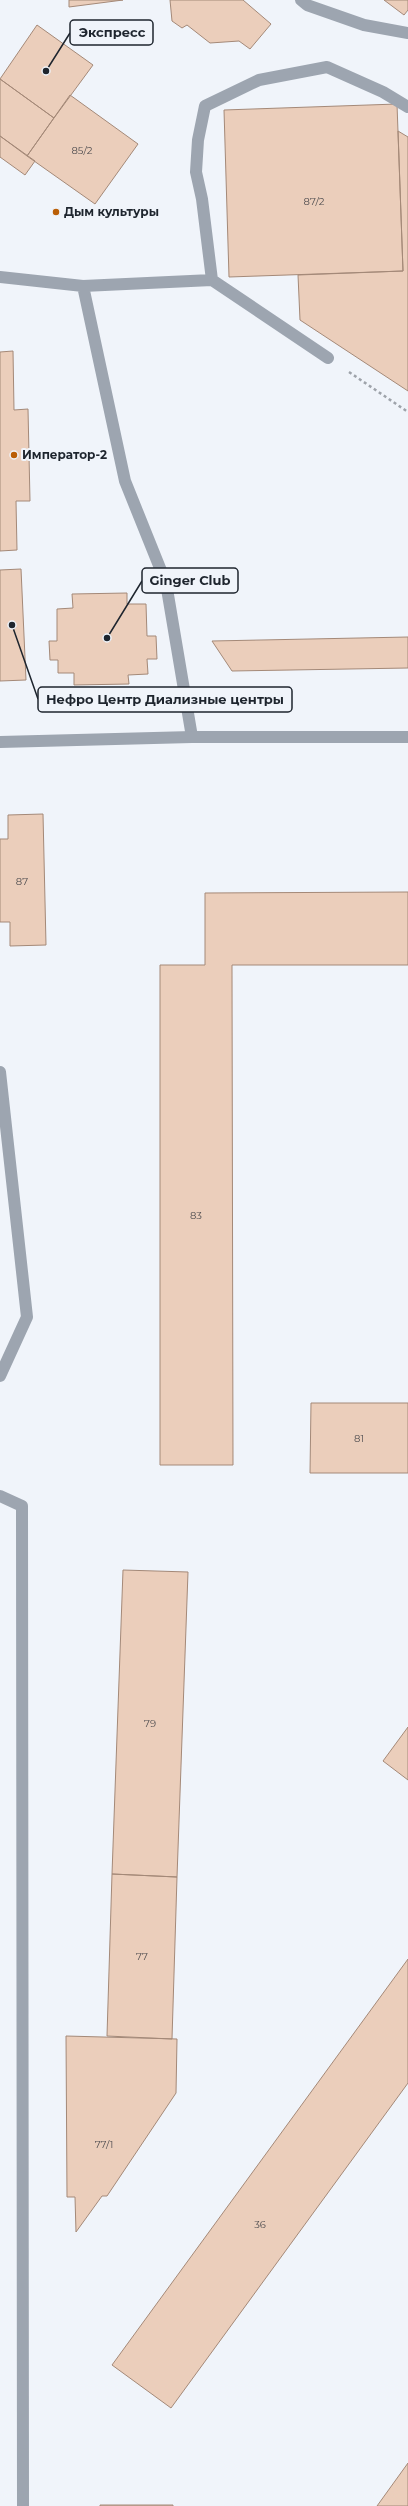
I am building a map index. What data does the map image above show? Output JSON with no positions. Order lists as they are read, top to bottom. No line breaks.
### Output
{"places":["Экспресс","Дым культуры","Император-2","Нефро Центр Диализные центры","Ginger Club"],"house_numbers":["85/2","87/2","87","83","81","79","77","77/1","36"]}
